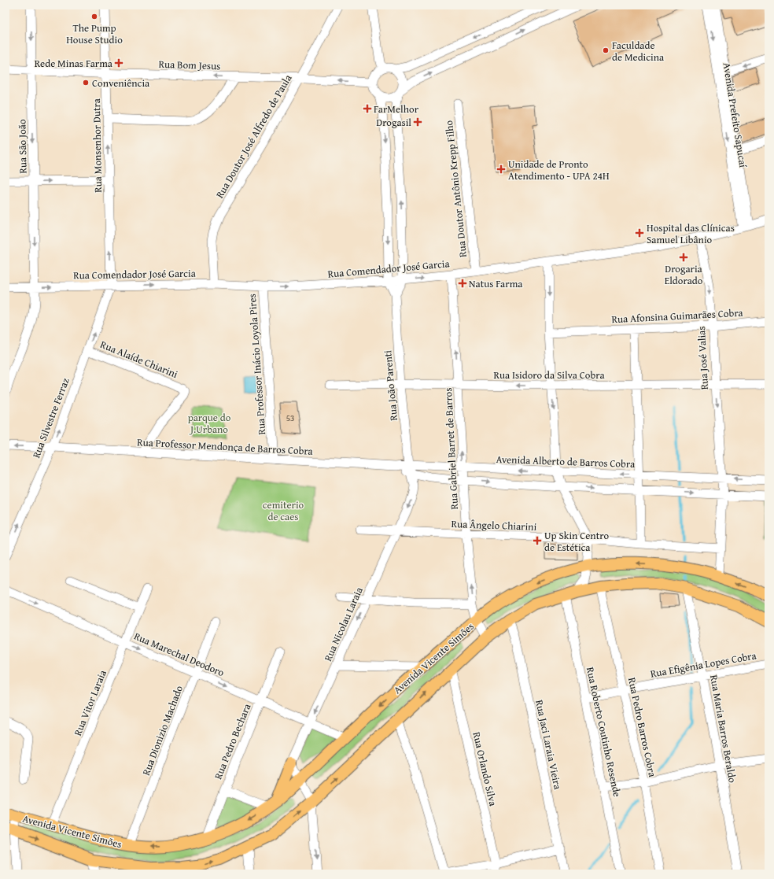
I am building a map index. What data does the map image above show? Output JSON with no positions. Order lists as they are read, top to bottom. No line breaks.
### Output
{"streets":{"main road":["Avenida Vicente Simões"],"street":["Rua Bom Jesus","Avenida Prefeito Sapucaí","Rua Doutor José Alfredo de Paula","Rua Monsenhor Dutra","Rua São João","Rua Doutor Antônio Krepp Filho","Rua Comendador José Garcia","Rua Afonsina Guimarães Cobra","Rua José Valias","Rua Alaíde Chiarini","Rua Professor Inácio Loyola Pires","Rua Isidoro da Silva Cobra","Rua João Parenti","Rua Silvestre Ferraz","Rua Professor Mendonça de Barros Cobra","Rua Gabriel Barret de Barros","Avenida Alberto de Barros Cobra","Rua Ângelo Chiarini","Rua Nicolau Laraia","Rua Marechal Deodoro","Rua Efigênia Lopes Cobra","Rua Vitor Laraia","Rua Pedro Barros Cobra","Rua Maria Barros Beraldo","Rua Dionizio Machado","Rua Roberto Coutinho Resende","Rua Pedro Bechara","Rua Jaci Laraia Vieira","Rua Orlando Silva"]},"crossings":[["Rua Bom Jesus","Rua Doutor José Alfredo de Paula"],["Rua Bom Jesus","Rua Monsenhor Dutra"],["Rua Bom Jesus","Rua São João"],["Avenida Prefeito Sapucaí","Rua Comendador José Garcia"],["Rua Doutor José Alfredo de Paula","Rua Comendador José Garcia"],["Rua Monsenhor Dutra","Rua Comendador José Garcia"],["Rua Monsenhor Dutra","Rua Silvestre Ferraz"],["Rua São João","Rua Comendador José Garcia"],["Rua Doutor Antônio Krepp Filho","Rua Comendador José Garcia"],["Rua Comendador José Garcia","Rua José Valias"],["Rua Comendador José Garcia","Rua Professor Inácio Loyola Pires"],["Rua Comendador José Garcia","Rua João Parenti"],["Rua Comendador José Garcia","Rua Silvestre Ferraz"],["Rua Comendador José Garcia","Rua Gabriel Barret de Barros"],["Rua Afonsina Guimarães Cobra","Rua José Valias"],["Rua José Valias","Rua Isidoro da Silva Cobra"],["Rua José Valias","Avenida Alberto de Barros Cobra"],["Rua Alaíde Chiarini","Rua Silvestre Ferraz"],["Rua Alaíde Chiarini","Rua Professor Mendonça de Barros Cobra"],["Rua Professor Inácio Loyola Pires","Rua Professor Mendonça de Barros Cobra"],["Rua Isidoro da Silva Cobra","Rua João Parenti"],["Rua Isidoro da Silva Cobra","Rua Gabriel Barret de Barros"],["Rua João Parenti","Rua Professor Mendonça de Barros Cobra"],["Rua João Parenti","Avenida Alberto de Barros Cobra"],["Rua João Parenti","Rua Nicolau Laraia"],["Rua Silvestre Ferraz","Rua Professor Mendonça de Barros Cobra"],["Rua Professor Mendonça de Barros Cobra","Avenida Alberto de Barros Cobra"],["Rua Professor Mendonça de Barros Cobra","Rua Nicolau Laraia"],["Rua Gabriel Barret de Barros","Avenida Alberto de Barros Cobra"],["Rua Gabriel Barret de Barros","Rua Ângelo Chiarini"],["Rua Gabriel Barret de Barros","Avenida Vicente Simões"],["Rua Ângelo Chiarini","Rua Nicolau Laraia"],["Rua Nicolau Laraia","Rua Marechal Deodoro"],["Rua Marechal Deodoro","Avenida Vicente Simões"],["Rua Marechal Deodoro","Rua Vitor Laraia"],["Rua Marechal Deodoro","Rua Dionizio Machado"],["Rua Marechal Deodoro","Rua Pedro Bechara"],["Avenida Vicente Simões","Rua Vitor Laraia"],["Avenida Vicente Simões","Rua Pedro Barros Cobra"],["Avenida Vicente Simões","Rua Maria Barros Beraldo"],["Avenida Vicente Simões","Rua Dionizio Machado"],["Avenida Vicente Simões","Rua Roberto Coutinho Resende"],["Avenida Vicente Simões","Rua Pedro Bechara"],["Avenida Vicente Simões","Rua Jaci Laraia Vieira"],["Avenida Vicente Simões","Rua Orlando Silva"],["Rua Efigênia Lopes Cobra","Rua Pedro Barros Cobra"],["Rua Efigênia Lopes Cobra","Rua Maria Barros Beraldo"],["Rua Efigênia Lopes Cobra","Rua Roberto Coutinho Resende"]],"one_way":["Rua Bom Jesus","Rua Monsenhor Dutra","Rua São João","Rua Comendador José Garcia","Rua José Valias","Rua Silvestre Ferraz","Rua Gabriel Barret de Barros","Rua Nicolau Laraia","Rua Marechal Deodoro"],"parks":["parque do J.Urbano","cemiterio de caes"],"places":{"other":["The Pump House Studio","Faculdade de Medicina","Conveniência"],"health":["Rede Minas Farma","FarMelhor","Drogasil","Unidade de Pronto Atendimento - UPA 24H","Hospital das Clínicas Samuel Libânio","Drogaria Eldorado","Natus Farma","Up Skin Centro de Estética"]},"house_numbers":["53"]}
